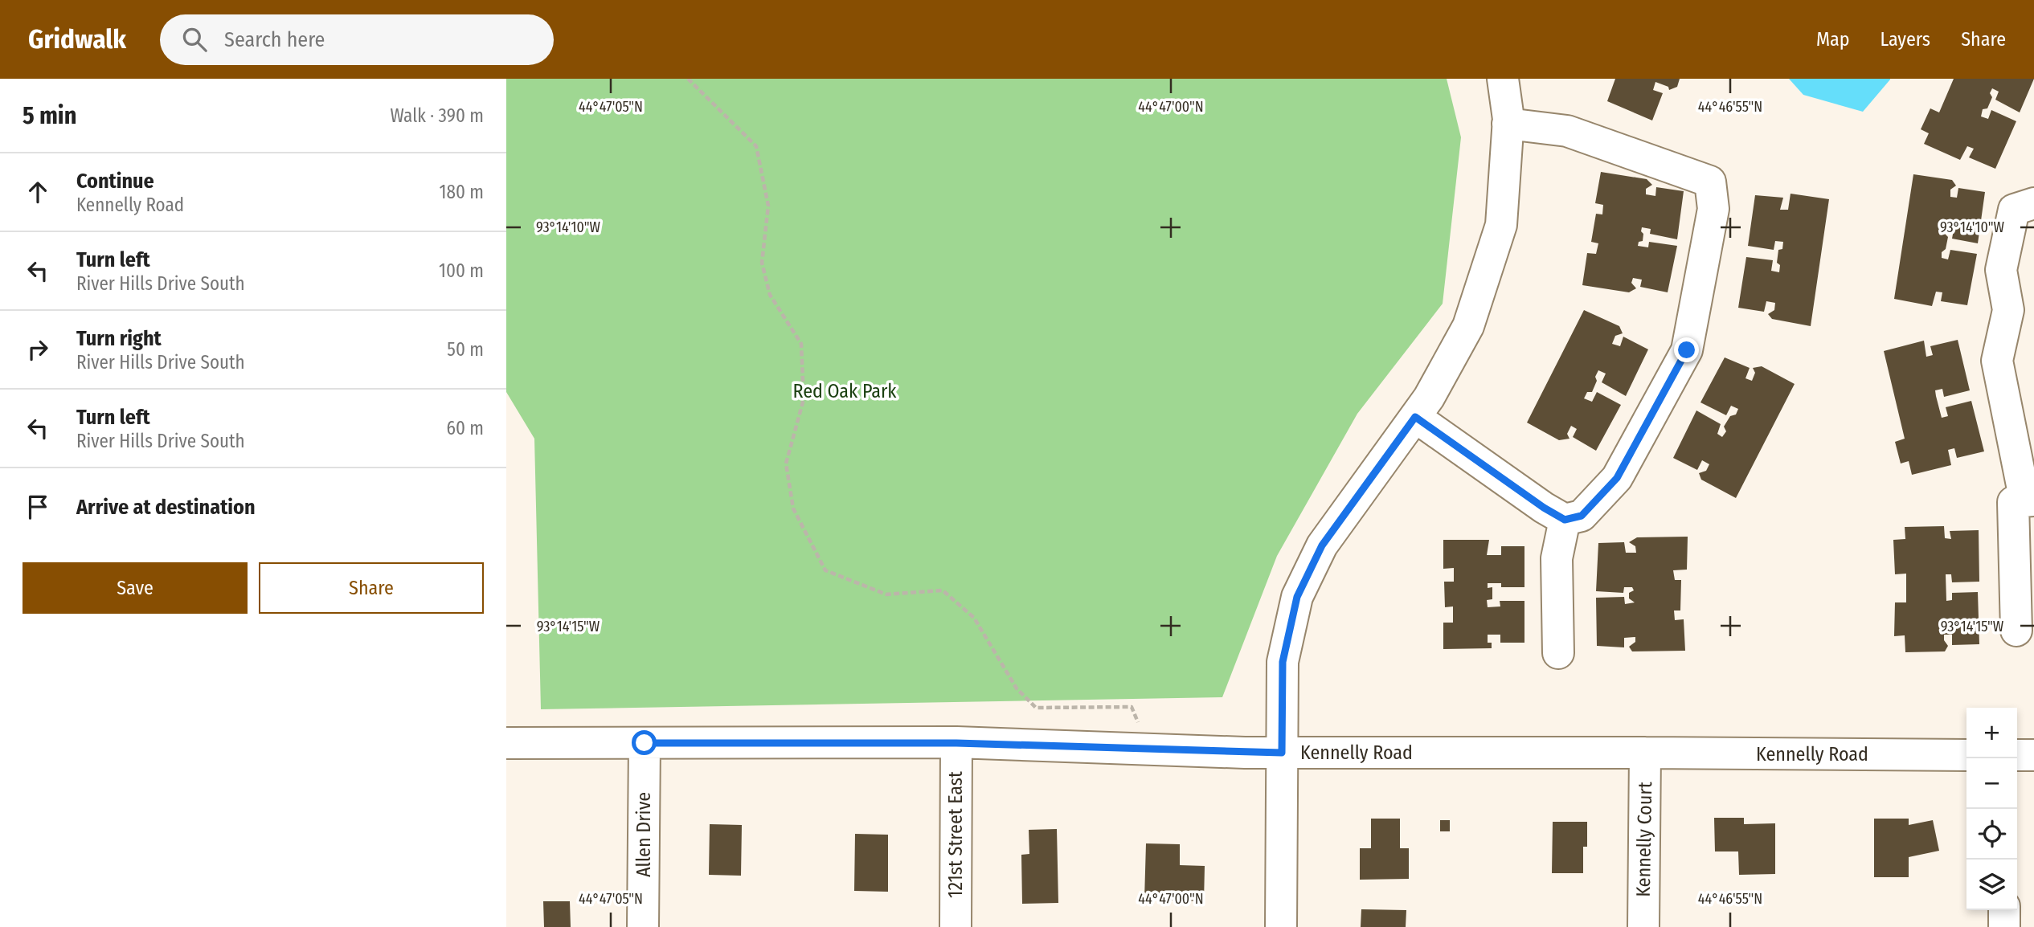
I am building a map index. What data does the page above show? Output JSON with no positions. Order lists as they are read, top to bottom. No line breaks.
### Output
{"streets":{"street":["Kennelly Road","Allen Drive","121st Street East","Kennelly Court"]},"crossings":[["Kennelly Road","Allen Drive"],["Kennelly Road","121st Street East"],["Kennelly Road","Kennelly Court"]],"parks":["Red Oak Park"],"page":{"header":"Gridwalk","search":"Search here","nav":["Map","Layers","Share"],"heading":["5 min","Walk · 390 m"],"list":[["Continue","Kennelly Road","180 m"],["Turn left","River Hills Drive South","100 m"],["Turn right","River Hills Drive South","50 m"],["Turn left","River Hills Drive South","60 m"],"Arrive at destination"],"buttons":["Save","Share"],"map_buttons":["+","−"]},"coordinates":["44°47'05\"N","44°47'00\"N","44°46'55\"N","93°14'10\"W","93°14'15\"W"]}
